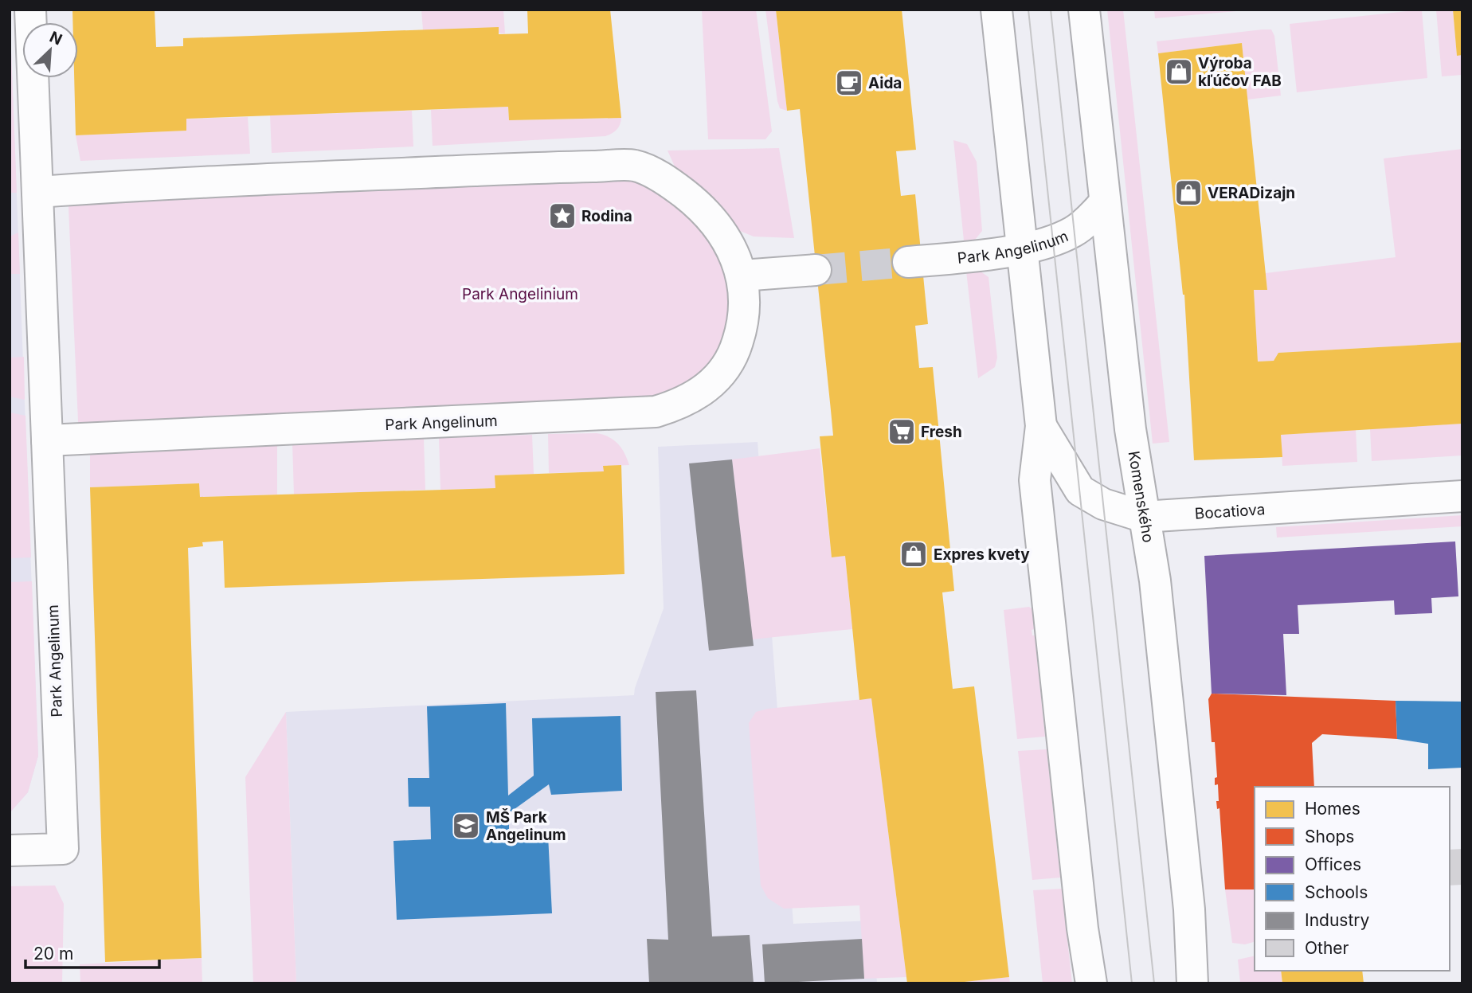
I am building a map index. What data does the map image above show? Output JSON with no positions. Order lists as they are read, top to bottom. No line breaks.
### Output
{"streets":{"street":["Park Angelinum","Komenského","Bocatiova"]},"crossings":[["Park Angelinum","Komenského"],["Komenského","Bocatiova"]],"parks":["Park Angelinium"],"places":{"shop":["Výroba kľúčov FAB","VERADizajn","Expres kvety"],"cafe":["Aida"],"place":["Rodina"],"supermarket":["Fresh"],"school or university":["MŠ Park Angelinum"]},"legend":["Homes","Shops","Offices","Schools","Industry","Other"],"scale_bar":"20 m","north":"top right"}
